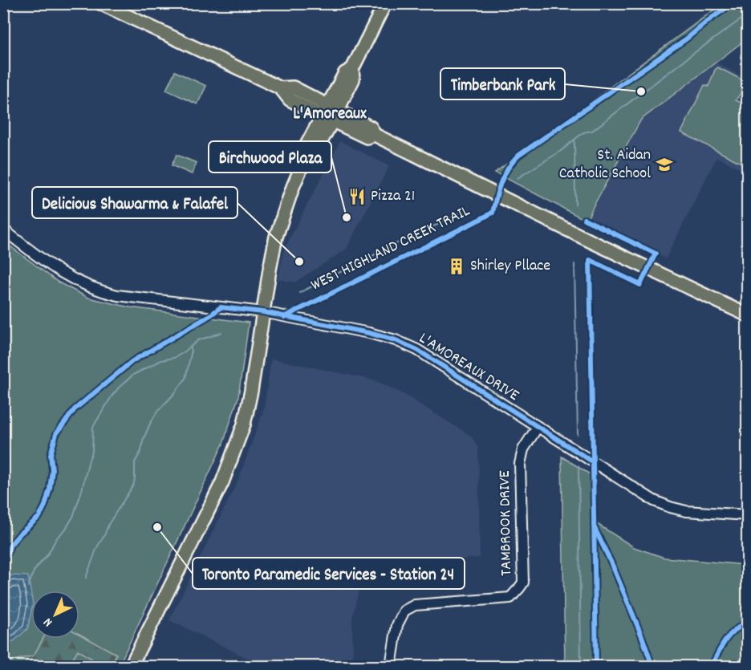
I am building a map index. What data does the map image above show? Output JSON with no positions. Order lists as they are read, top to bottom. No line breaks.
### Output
{"streets":{"street":["L'AMOREAUX DRIVE","TAMBROOK DRIVE"],"cycle path":["WEST HIGHLAND CREEK TRAIL"]},"crossings":[["L'AMOREAUX DRIVE","TAMBROOK DRIVE"]],"districts":["L'Amoreaux"],"places":{"other":["Timberbank Park","Birchwood Plaza","Delicious Shawarma & Falafel","Toronto Paramedic Services - Station 24"],"school or university":["St. Aidan Catholic School"],"restaurant":["Pizza 21"],"building":["Shirley Pllace"]},"north":"bottom left"}
